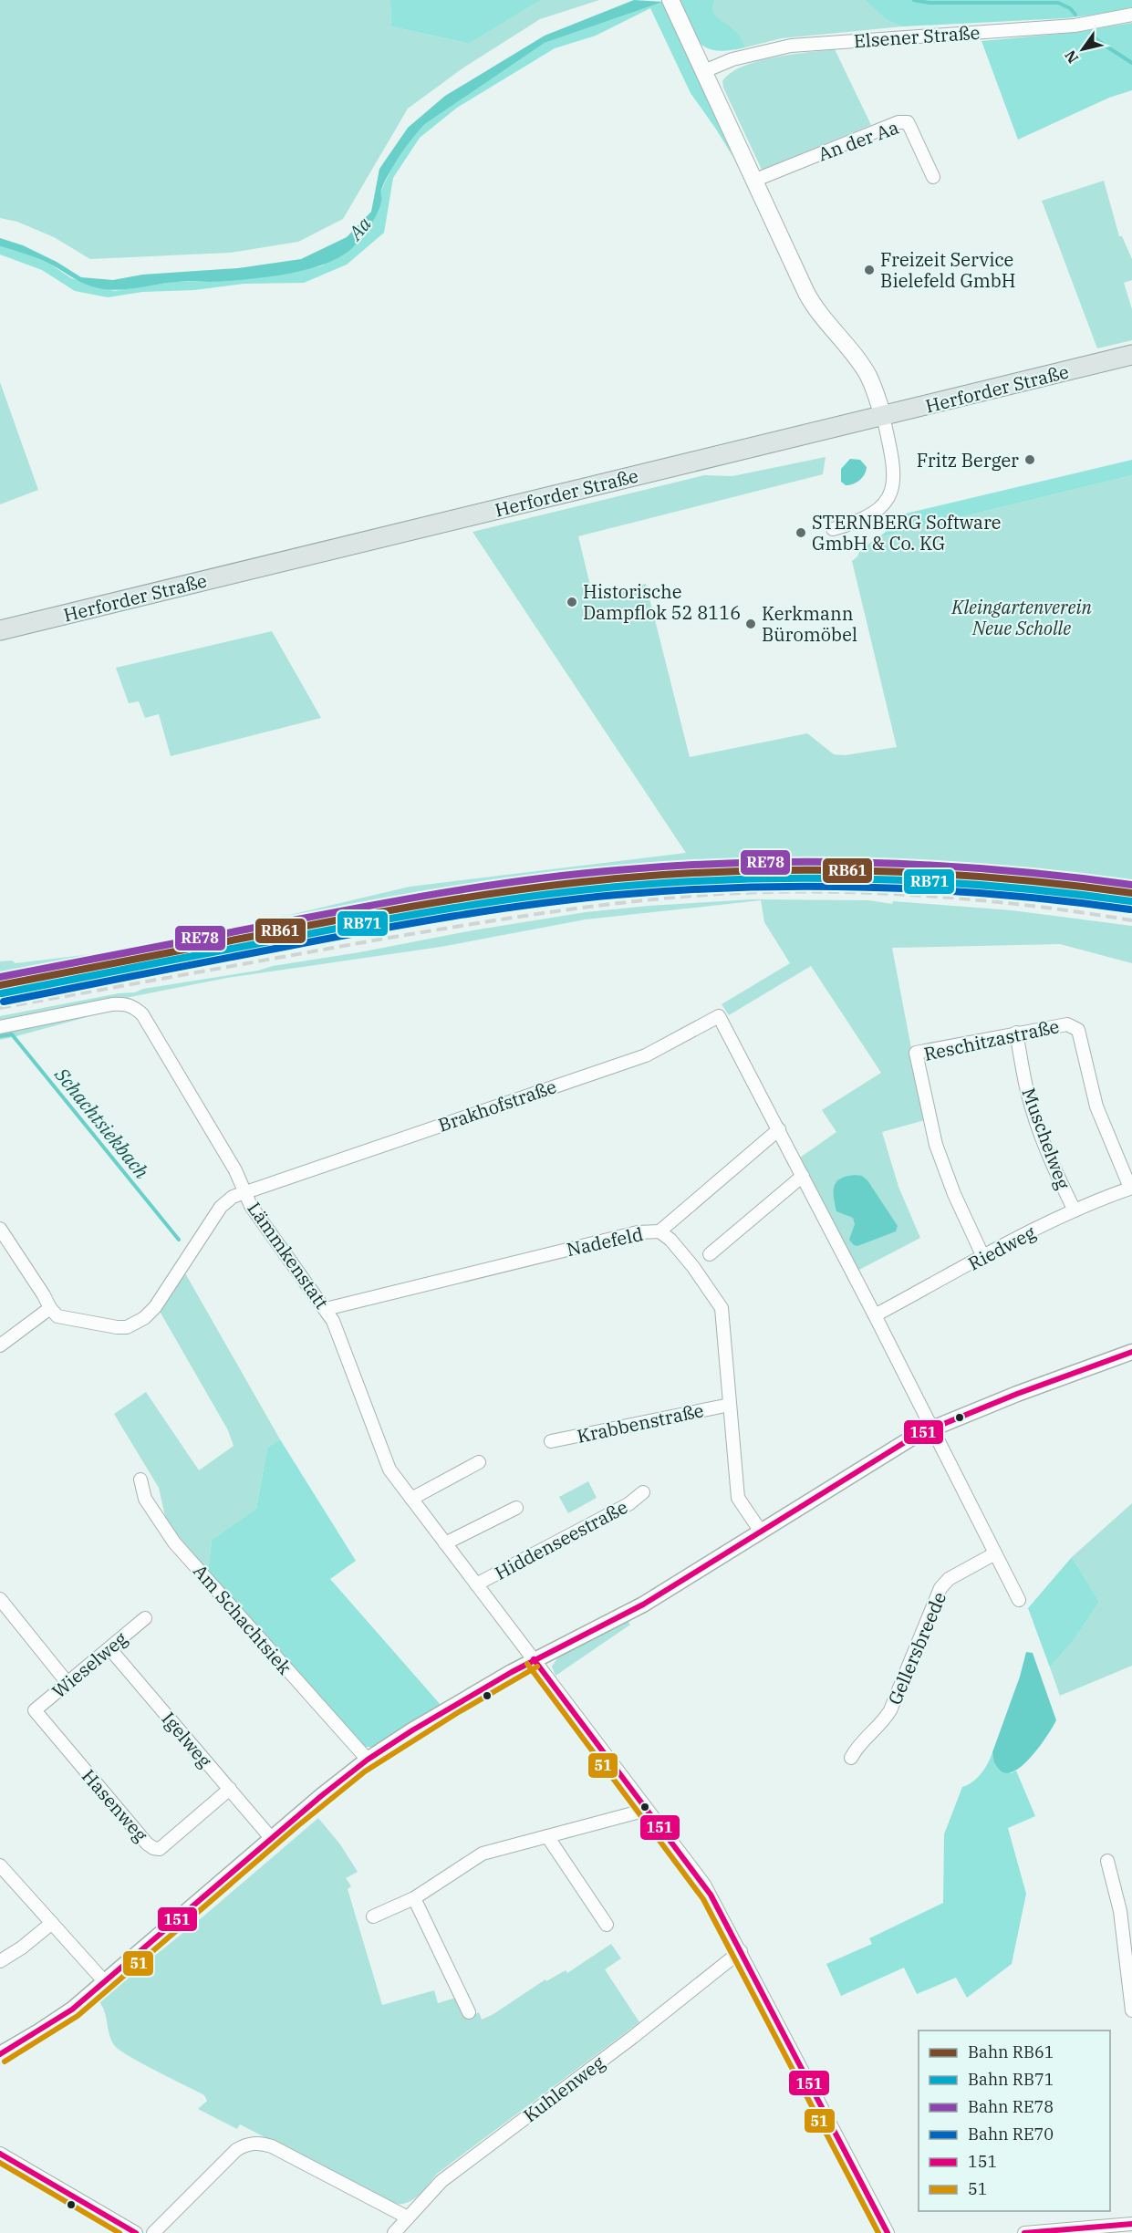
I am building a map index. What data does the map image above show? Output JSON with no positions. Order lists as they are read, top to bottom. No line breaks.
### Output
{"streets":{"main road":["Herforder Straße"],"street":["Elsener Straße","An der Aa","Reschitzastraße","Brakhofstraße","Muschelweg","Nadefeld","Riedweg","Lämmkenstatt","Krabbenstraße","Hiddenseestraße","Am Schachtsiek","Gellersbreede","Wieselweg","Igelweg","Hasenweg","Kuhlenweg"]},"crossings":[["Reschitzastraße","Muschelweg"],["Reschitzastraße","Riedweg"],["Brakhofstraße","Riedweg"],["Brakhofstraße","Lämmkenstatt"],["Brakhofstraße","Gellersbreede"],["Muschelweg","Riedweg"],["Nadefeld","Lämmkenstatt"],["Nadefeld","Krabbenstraße"],["Lämmkenstatt","Hiddenseestraße"],["Lämmkenstatt","Kuhlenweg"],["Wieselweg","Igelweg"],["Wieselweg","Hasenweg"],["Igelweg","Hasenweg"]],"water":["Aa","Schachtsiekbach"],"parks":["Kleingartenverein Neue Scholle"],"places":["Freizeit Service Bielefeld GmbH","Fritz Berger","STERNBERG Software GmbH & Co. KG","Historische Dampflok 52 8116","Kerkmann Büromöbel"],"lines":["rail line RE78","rail line RB61","rail line RB71","rail line RE70","transit line 151","transit line 51"],"legend":["Bahn RB61","Bahn RB71","Bahn RE78","Bahn RE70","151","51"],"north":"bottom left"}
